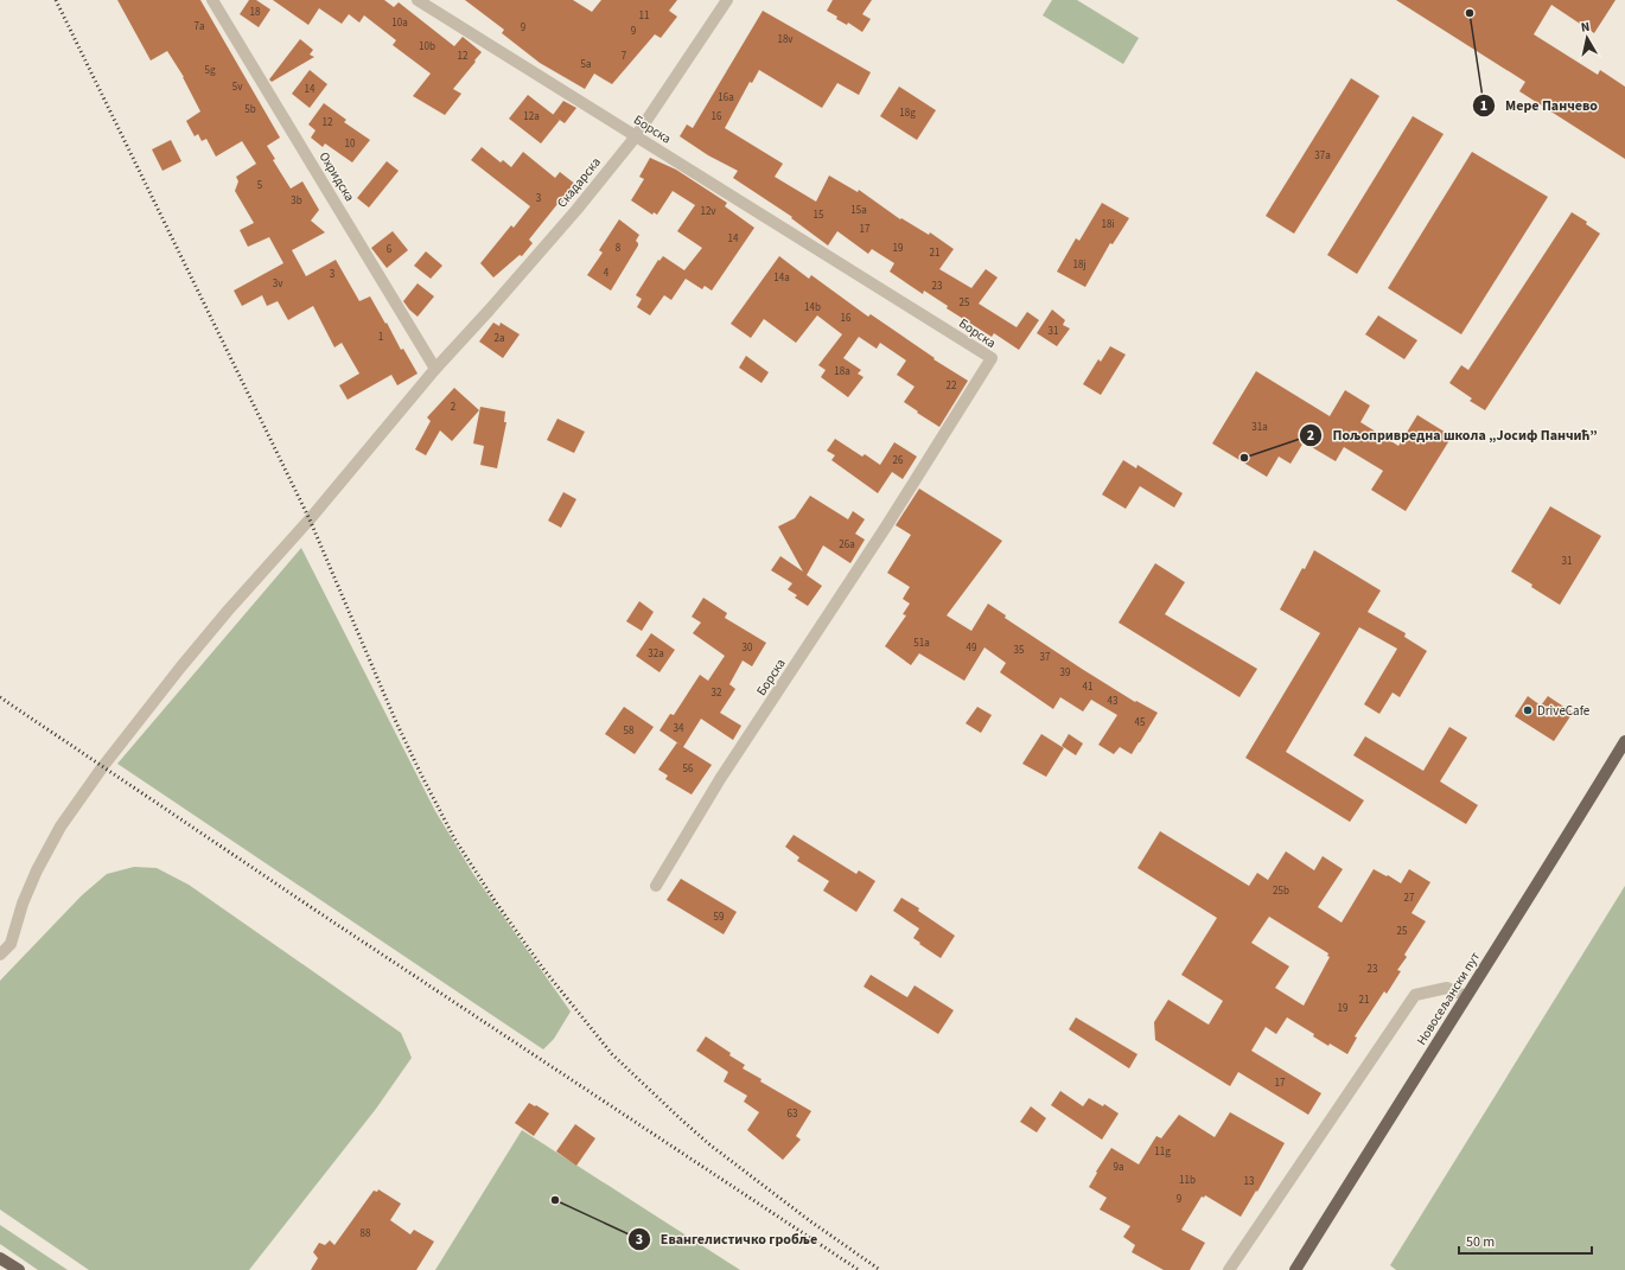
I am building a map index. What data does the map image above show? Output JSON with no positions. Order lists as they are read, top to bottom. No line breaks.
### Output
{"streets":{"main road":["Новосељански пут"],"street":["Борска","Охридска","Скадарска"]},"crossings":[["Борска","Скадарска"],["Охридска","Скадарска"]],"places":["Мере Панчево","Пољопривредна школа „Јосиф Панчић”","DriveCafe","Евангелистичко гробље"],"house_numbers":["18","11","10a","7a","9","9","18v","10b","12","7","5a","5g","5v","14","16a","5b","18g","12a","16","12","10","37a","5","3","3b","15a","12v","15","18i","17","14","8","19","6","21","18j","4","3","14a","3v","23","25","14b","16","31","1","2a","18a","22","2","31a","26","26a","31","51a","30","49","35","32a","37","39","41","32","43","45","34","58","56","25b","27","59","25","23","21","19","17","63","11g","9a","11b","13","9","88"],"scale_bar":"50 m","north":"top"}
